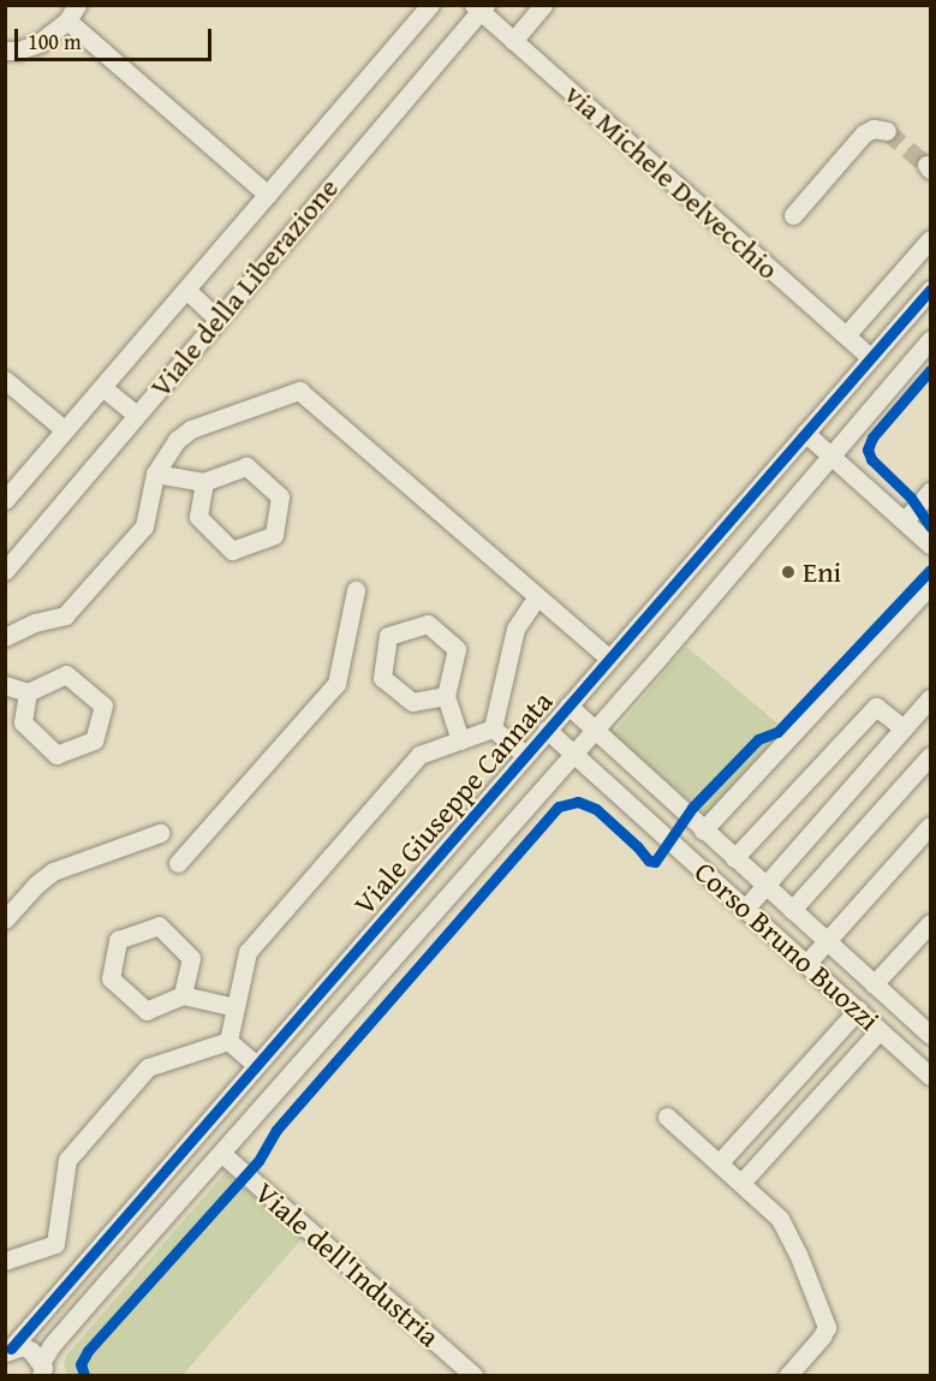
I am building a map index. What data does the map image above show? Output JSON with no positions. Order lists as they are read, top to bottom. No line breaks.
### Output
{"streets":{"street":["via Michele Delvecchio","Viale della Liberazione","Viale Giuseppe Cannata","Corso Bruno Buozzi","Viale dell'Industria"]},"crossings":[["via Michele Delvecchio","Viale della Liberazione"],["via Michele Delvecchio","Viale Giuseppe Cannata"],["Viale Giuseppe Cannata","Corso Bruno Buozzi"],["Viale Giuseppe Cannata","Viale dell'Industria"]],"places":["Eni"],"scale_bar":"100 m"}
